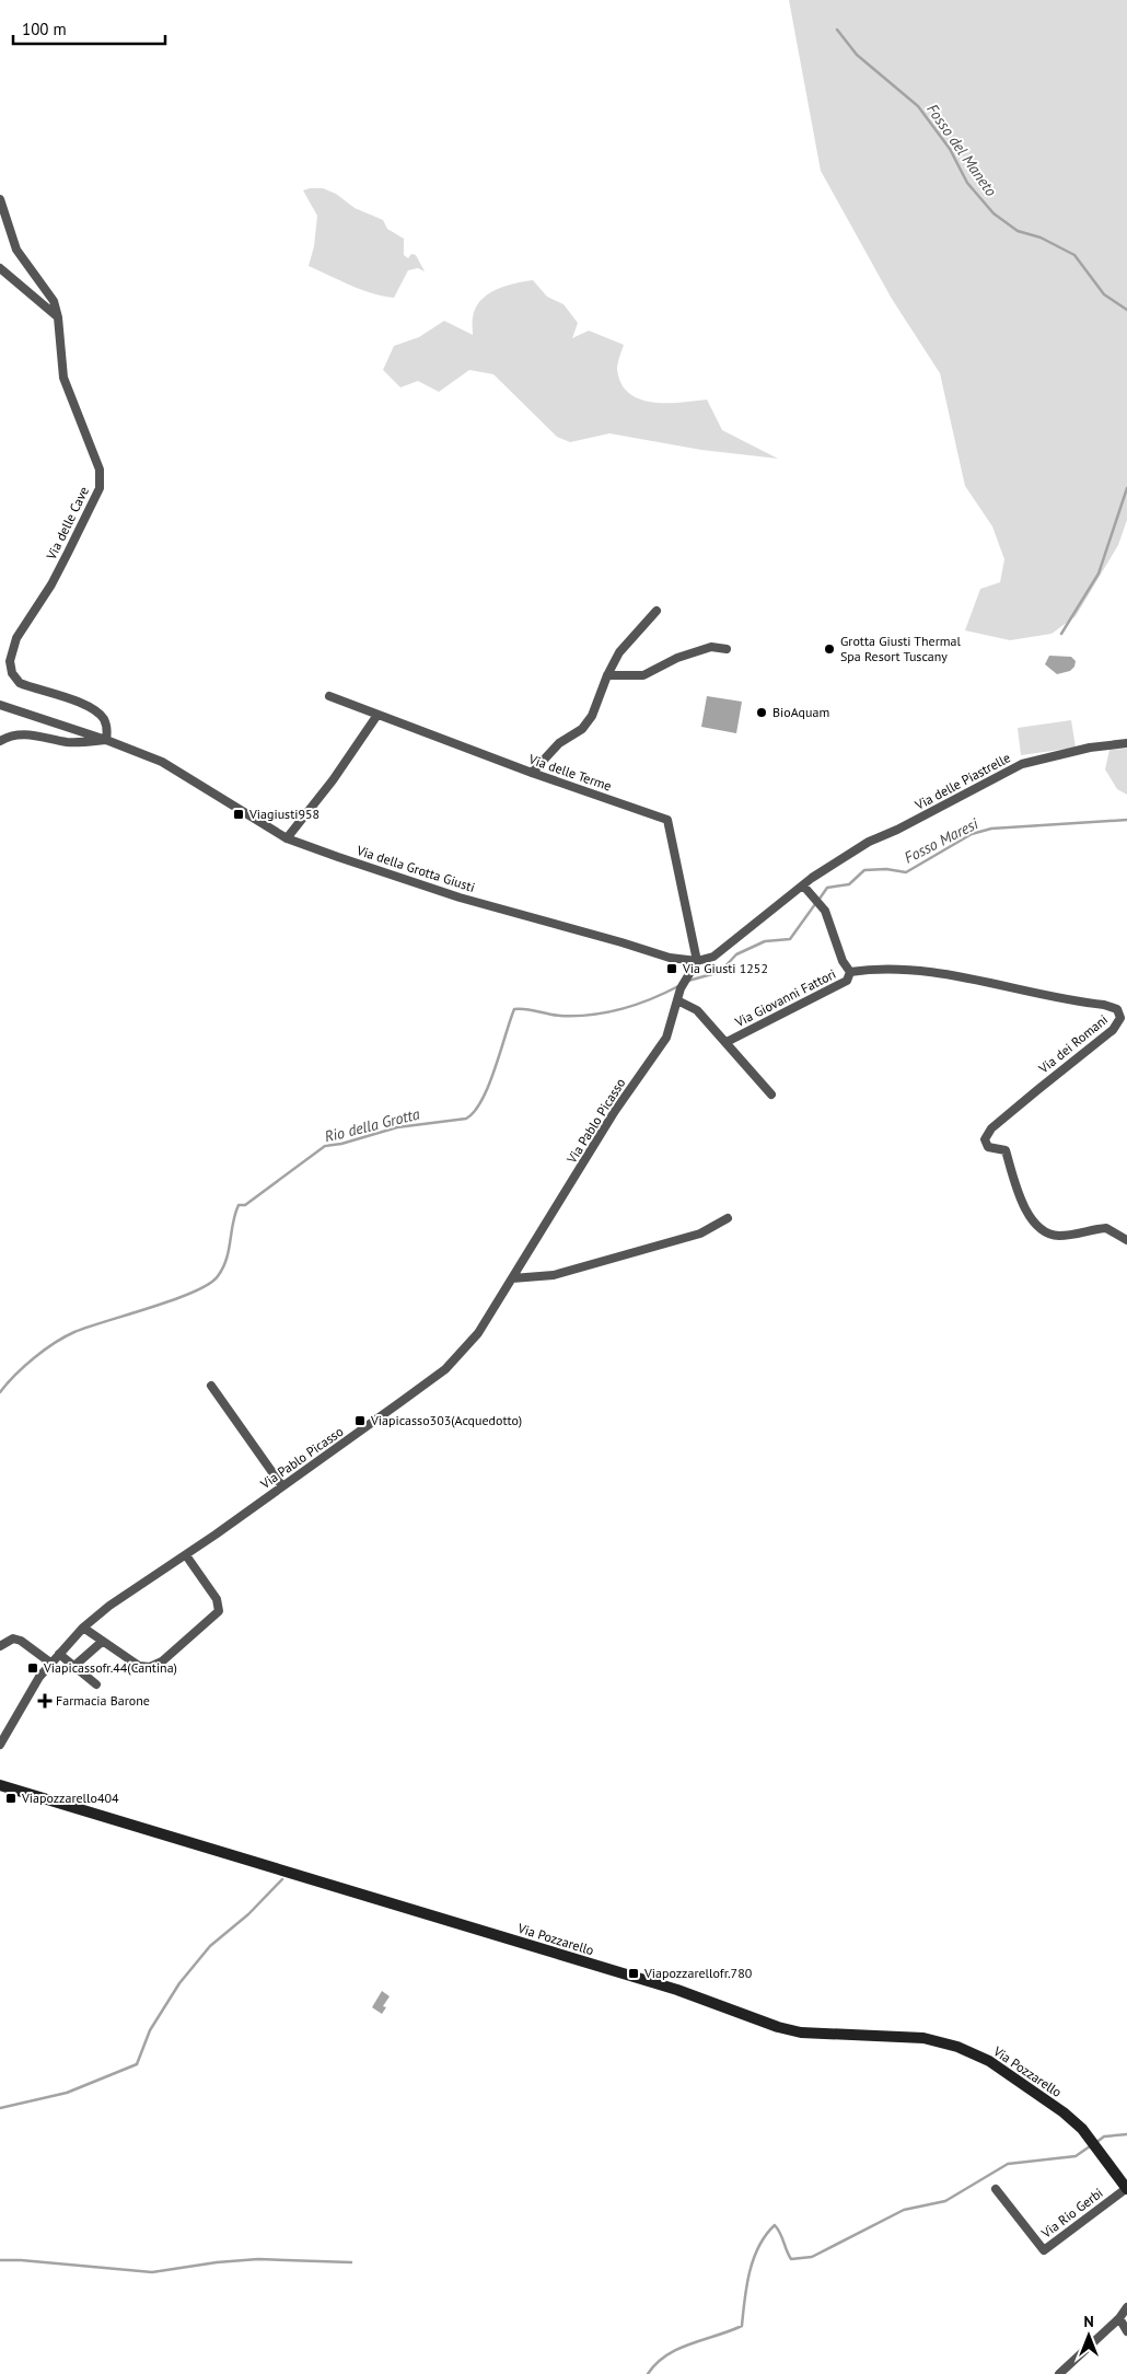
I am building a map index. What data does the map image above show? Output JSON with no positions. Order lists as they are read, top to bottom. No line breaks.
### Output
{"streets":{"street":["Via delle Cave","Via delle Terme","Via delle Piastrelle","Via della Grotta Giusti","Via Giovanni Fattori","Via dei Romani","Via Pablo Picasso","Via Pozzarello","Via Rio Gerbi"]},"crossings":[["Via delle Cave","Via della Grotta Giusti"],["Via delle Terme","Via della Grotta Giusti"],["Via delle Terme","Via Pablo Picasso"],["Via delle Piastrelle","Via della Grotta Giusti"],["Via della Grotta Giusti","Via Pablo Picasso"],["Via Giovanni Fattori","Via dei Romani"],["Via Giovanni Fattori","Via Pablo Picasso"],["Via Pozzarello","Via Rio Gerbi"]],"water":["Fosso del Maneto","Fosso Maresi","Rio della Grotta"],"places":{"other":["Grotta Giusti Thermal Spa Resort Tuscany","BioAquam"],"transit":["Viagiusti958","Via Giusti 1252","Viapicasso303(Acquedotto)","Viapicassofr.44(Cantina)","Viapozzarello404","Viapozzarellofr.780"],"health":["Farmacia Barone"]},"scale_bar":"100 m","north":"top"}
